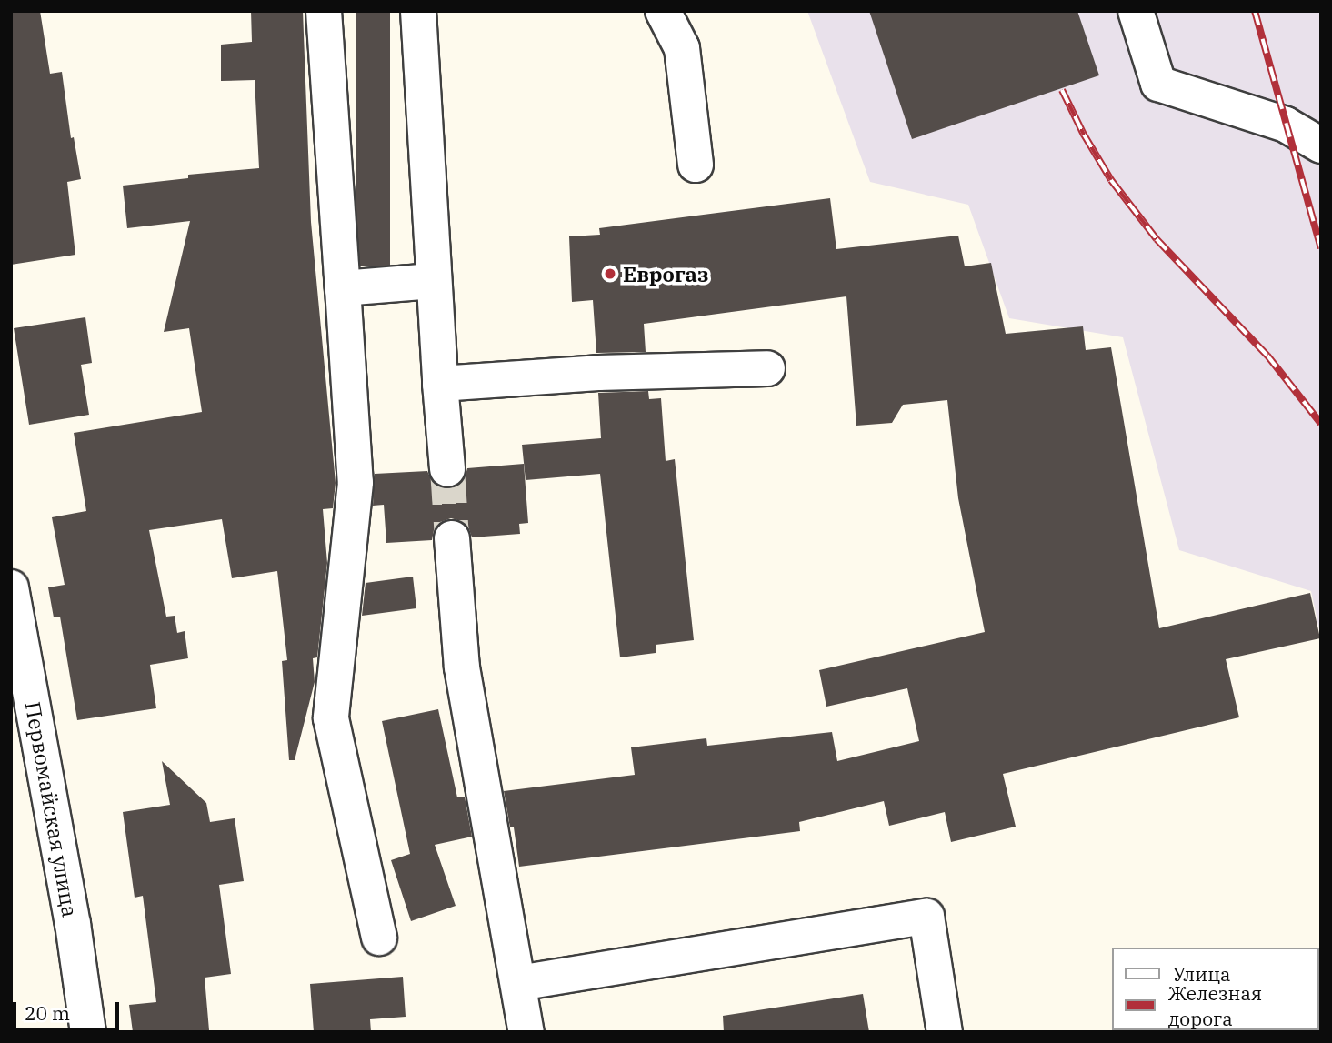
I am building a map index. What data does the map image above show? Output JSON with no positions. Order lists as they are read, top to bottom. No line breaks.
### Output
{"streets":{"street":["Первомайская улица"]},"places":["Еврогаз"],"legend":["Улица","Железная дорога"],"scale_bar":"20 m"}
